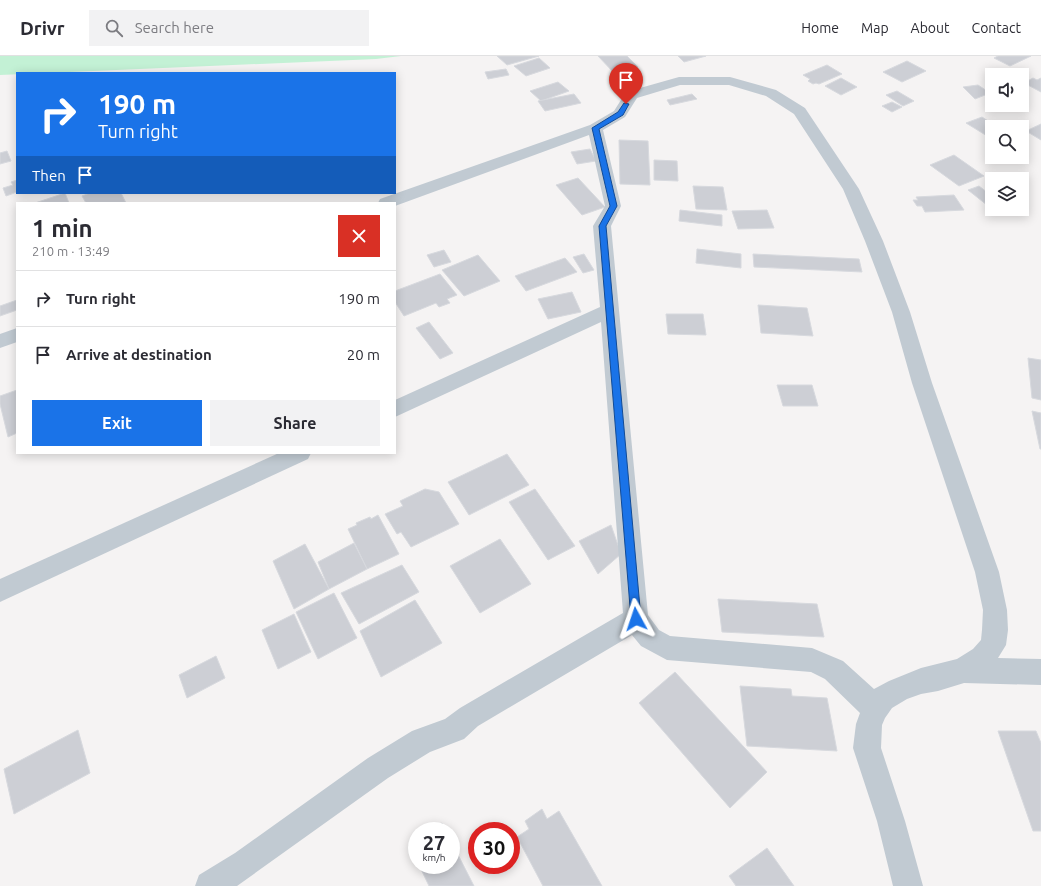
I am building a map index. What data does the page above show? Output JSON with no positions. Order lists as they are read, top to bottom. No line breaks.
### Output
{"page":{"header":"Drivr","search":"Search here","nav":["Home","Map","About","Contact"],"turn":["190 m","Turn right"],"then":"Then","heading":["1 min","210 m · 13:49"],"list":[{"name":"Turn right","value":"190 m"},{"name":"Arrive at destination","value":"20 m"}],"buttons":["Exit","Share"],"speed":"27 km/h","limit":"30"}}
